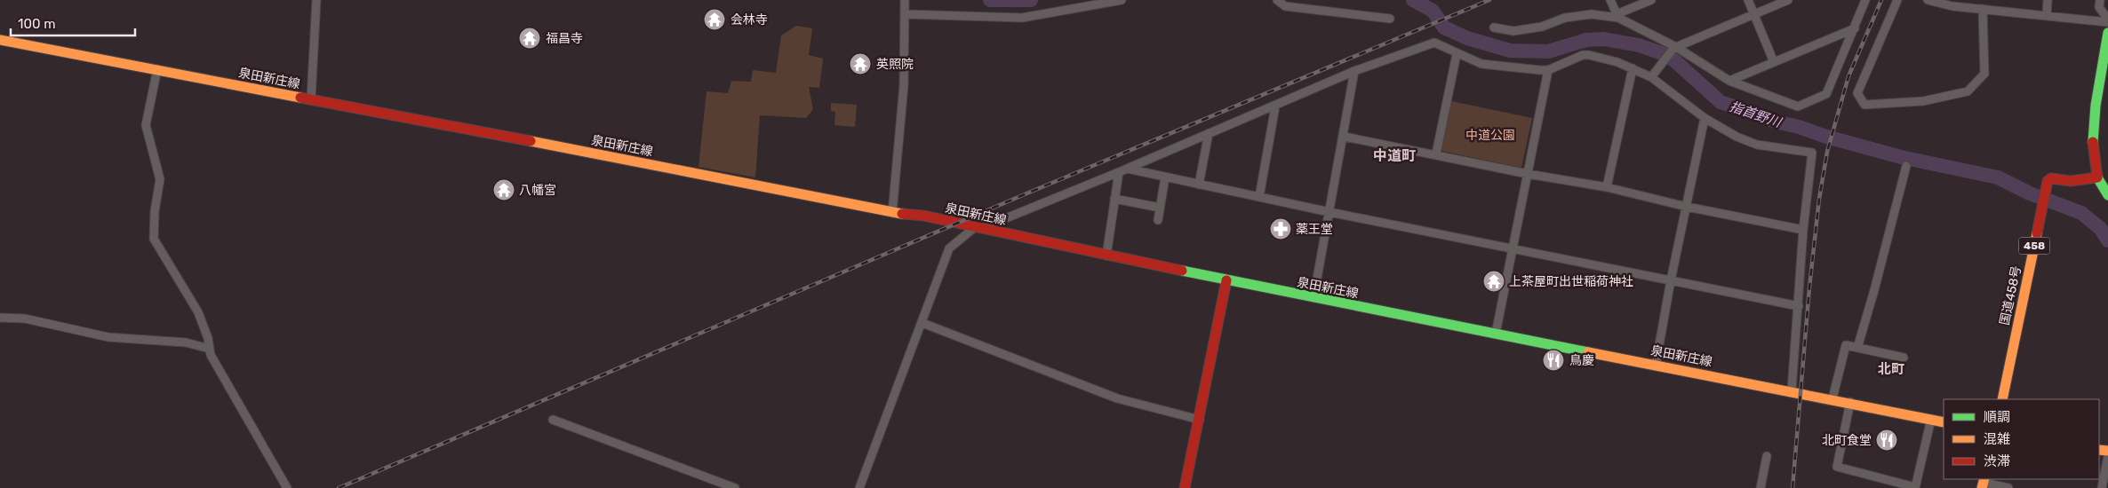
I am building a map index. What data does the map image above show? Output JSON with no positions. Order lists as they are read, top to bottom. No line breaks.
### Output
{"streets":{"main road":["泉田新庄線","458","国道458号"]},"districts":["中道町","北町"],"water":["指首野川"],"parks":["中道公園"],"places":{"temple":["会林寺","福昌寺","英照院","八幡宮","上茶屋町出世稲荷神社"],"pharmacy":["薬王堂"],"restaurant":["鳥慶","北町食堂"]},"legend":["順調","混雑","渋滞"],"scale_bar":"100 m"}
